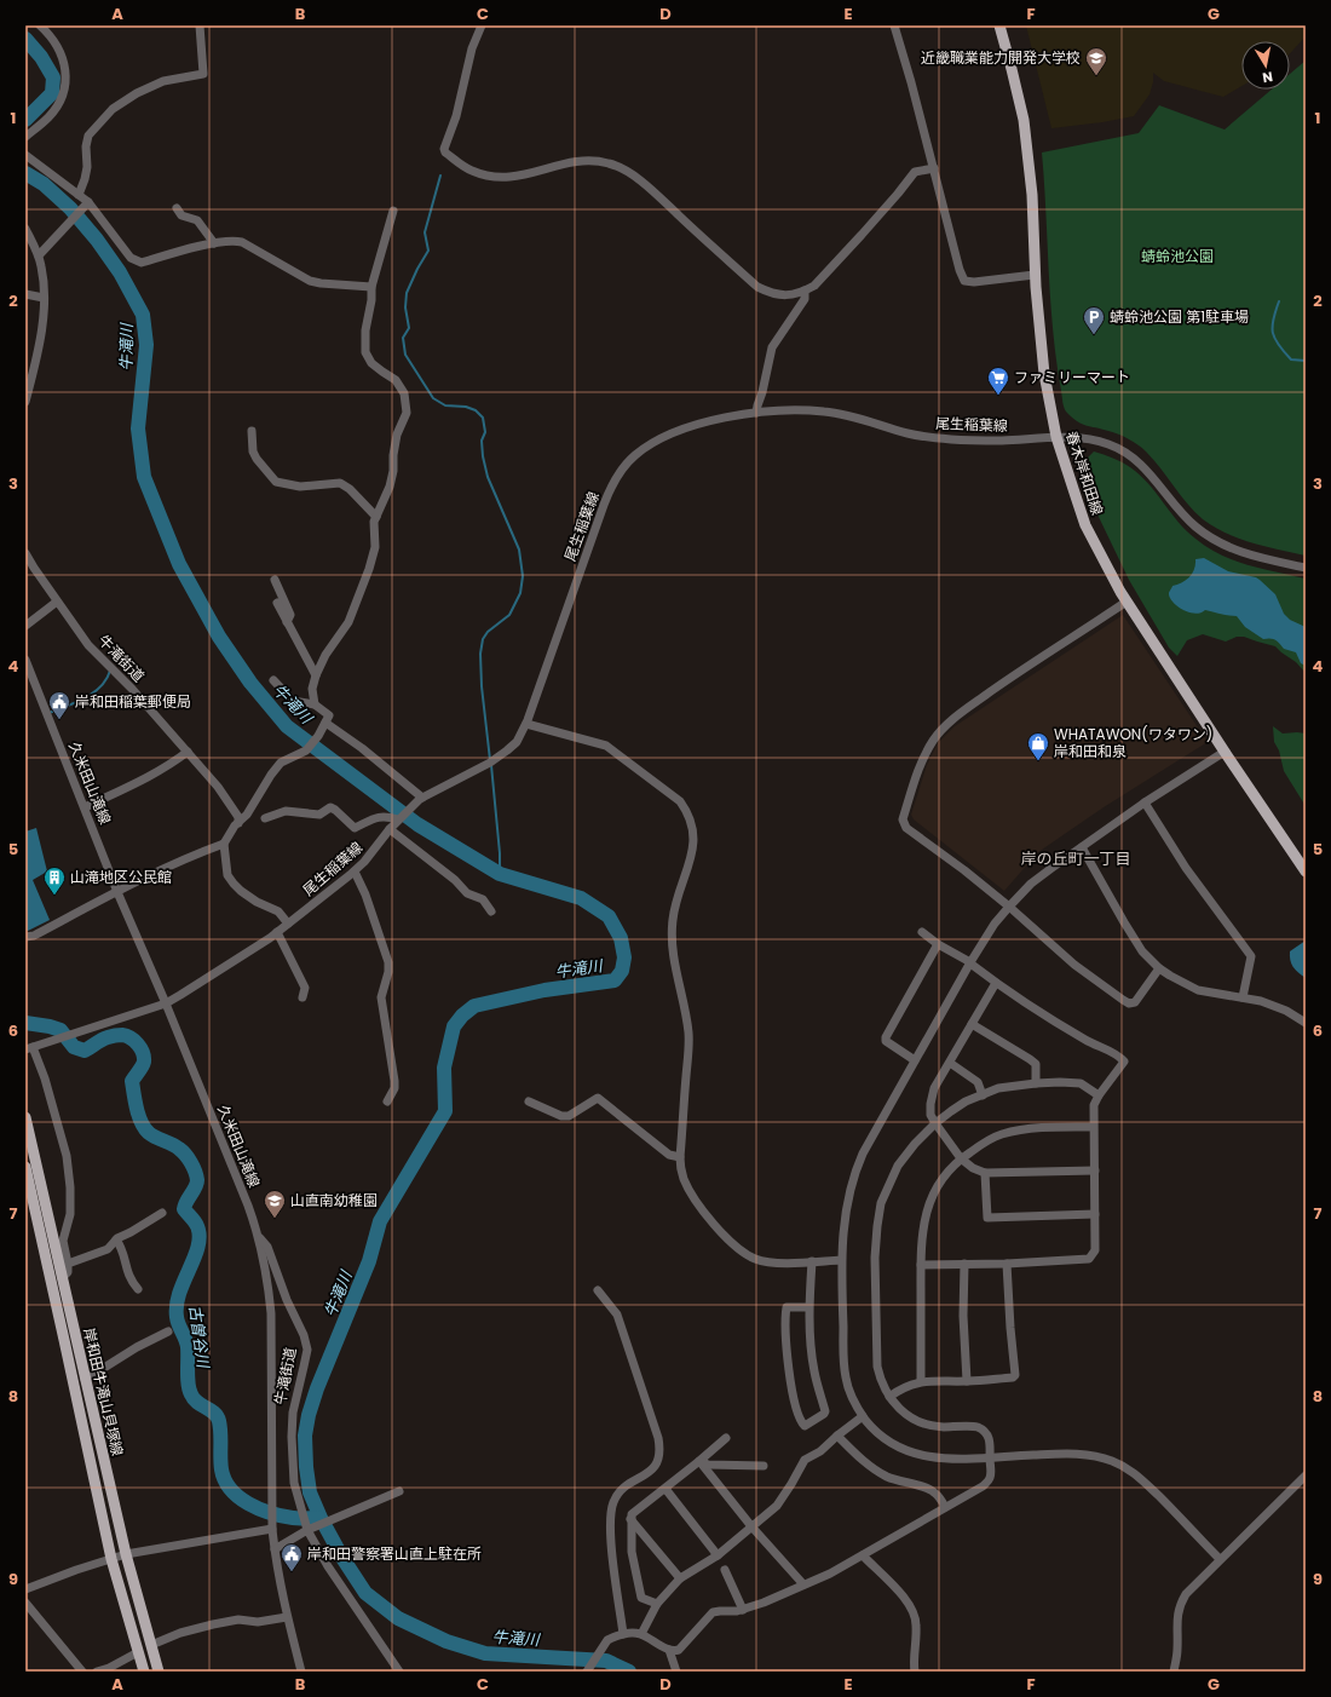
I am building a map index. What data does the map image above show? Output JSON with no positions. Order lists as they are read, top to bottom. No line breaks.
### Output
{"streets":{"main road":["春木岸和田線","岸和田牛滝山貝塚線"],"street":["尾生稲葉線","牛滝街道","久米田山滝線"]},"crossings":[["尾生稲葉線","春木岸和田線"],["尾生稲葉線","久米田山滝線"],["牛滝街道","久米田山滝線"]],"districts":["岸の丘町一丁目"],"water":["牛滝川","古曽谷川"],"parks":["蜻蛉池公園"],"places":{"school or university":["近畿職業能力開発大学校","山直南幼稚園"],"parking":["蜻蛉池公園 第1駐車場"],"supermarket":["ファミリーマート"],"public building":["岸和田稲葉郵便局","岸和田警察署山直上駐在所"],"shop":["WHATAWON(ワタワン) 岸和田和泉"],"building":["山滝地区公民館"]},"north":"bottom","grid":{"columns":["A","B","C","D","E","F","G"],"rows":["1","2","3","4","5","6","7","8","9"]}}
